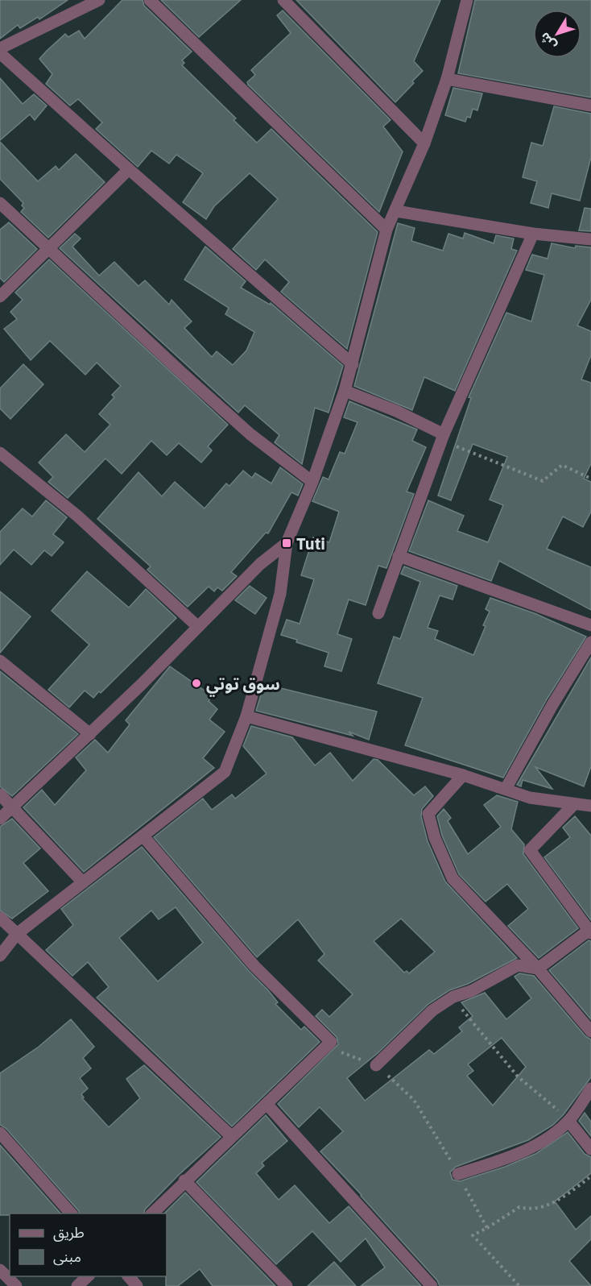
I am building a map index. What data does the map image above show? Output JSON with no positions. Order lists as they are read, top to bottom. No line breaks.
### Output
{"places":{"transit":["Tuti"],"other":["سوق توتي"]},"legend":["طريق","مبنى"],"north":"bottom left"}
